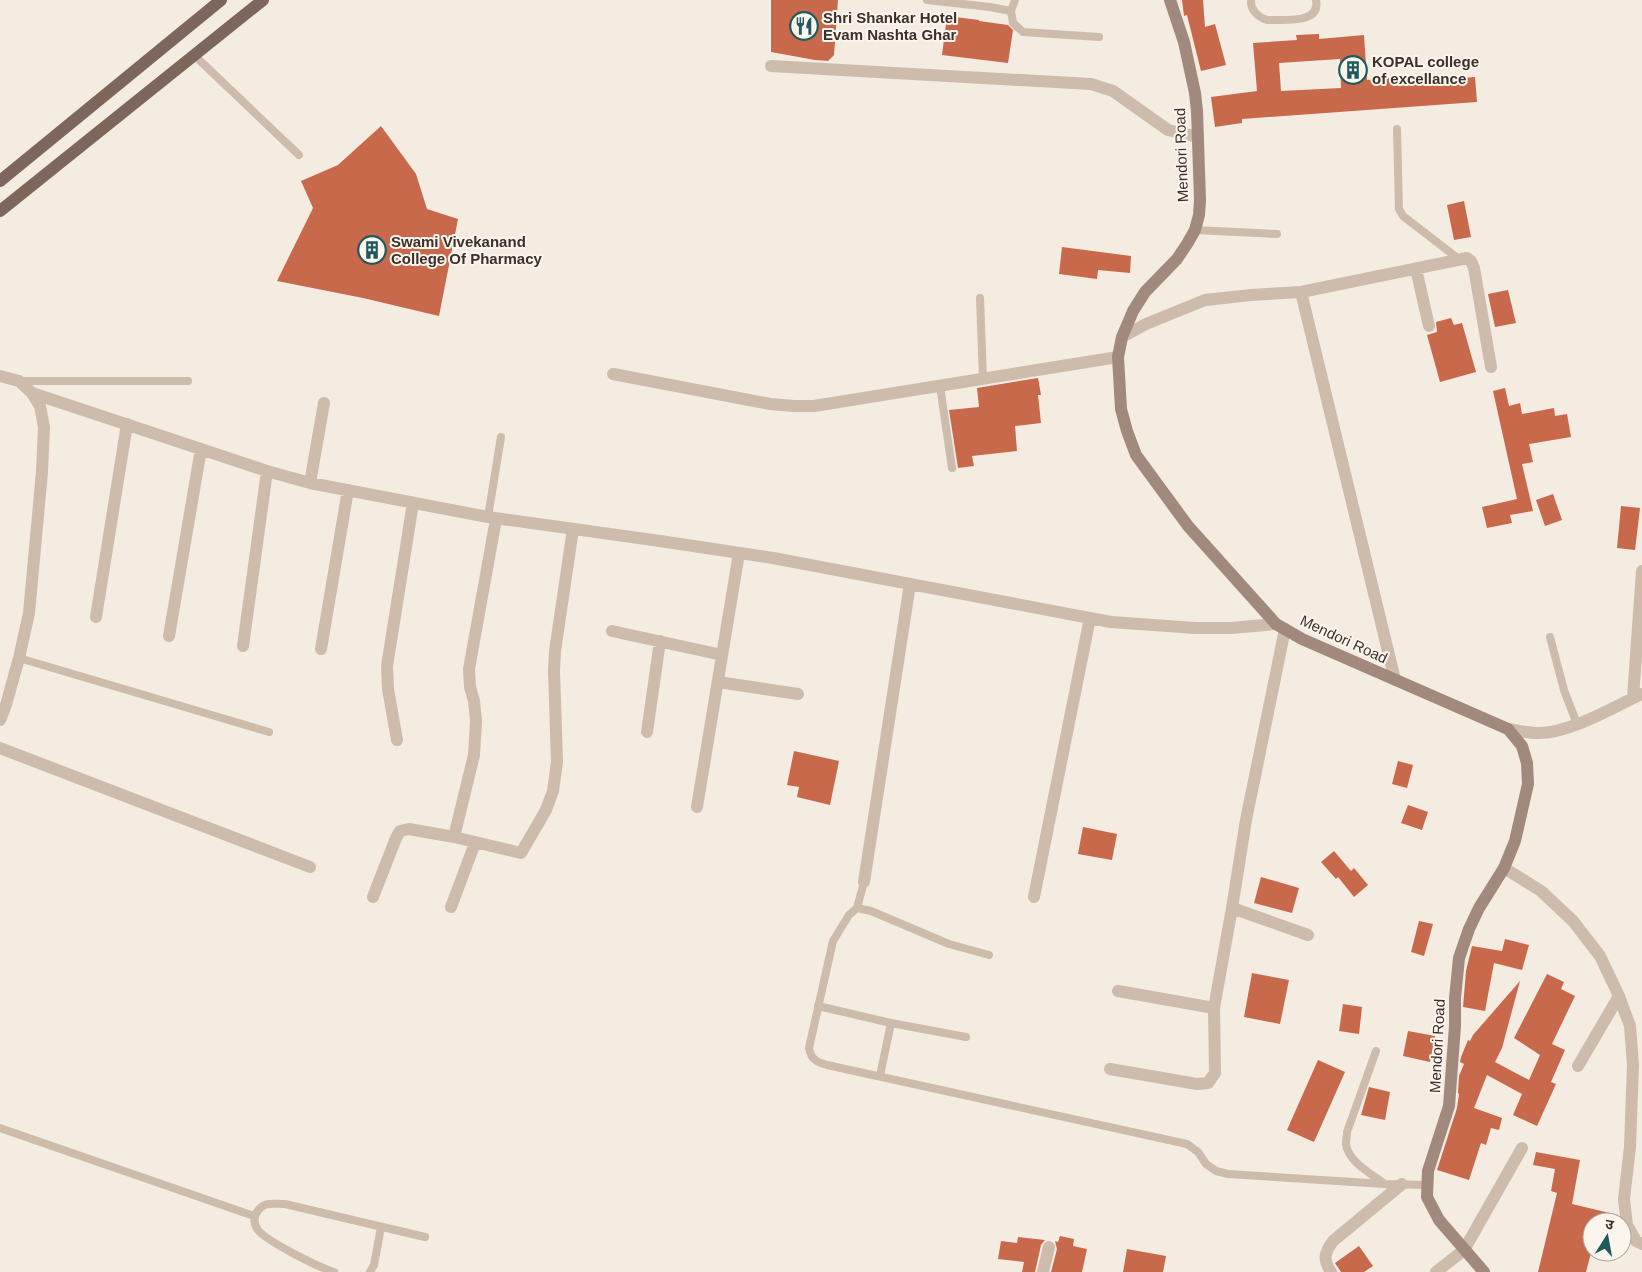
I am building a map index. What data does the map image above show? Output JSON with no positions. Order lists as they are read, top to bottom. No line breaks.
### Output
{"streets":{"main road":["Mendori Road"]},"places":{"restaurant":["Shri Shankar Hotel Evam Nashta Ghar"],"building":["KOPAL college of excellance","Swami Vivekanand College Of Pharmacy"]},"north":"top"}
